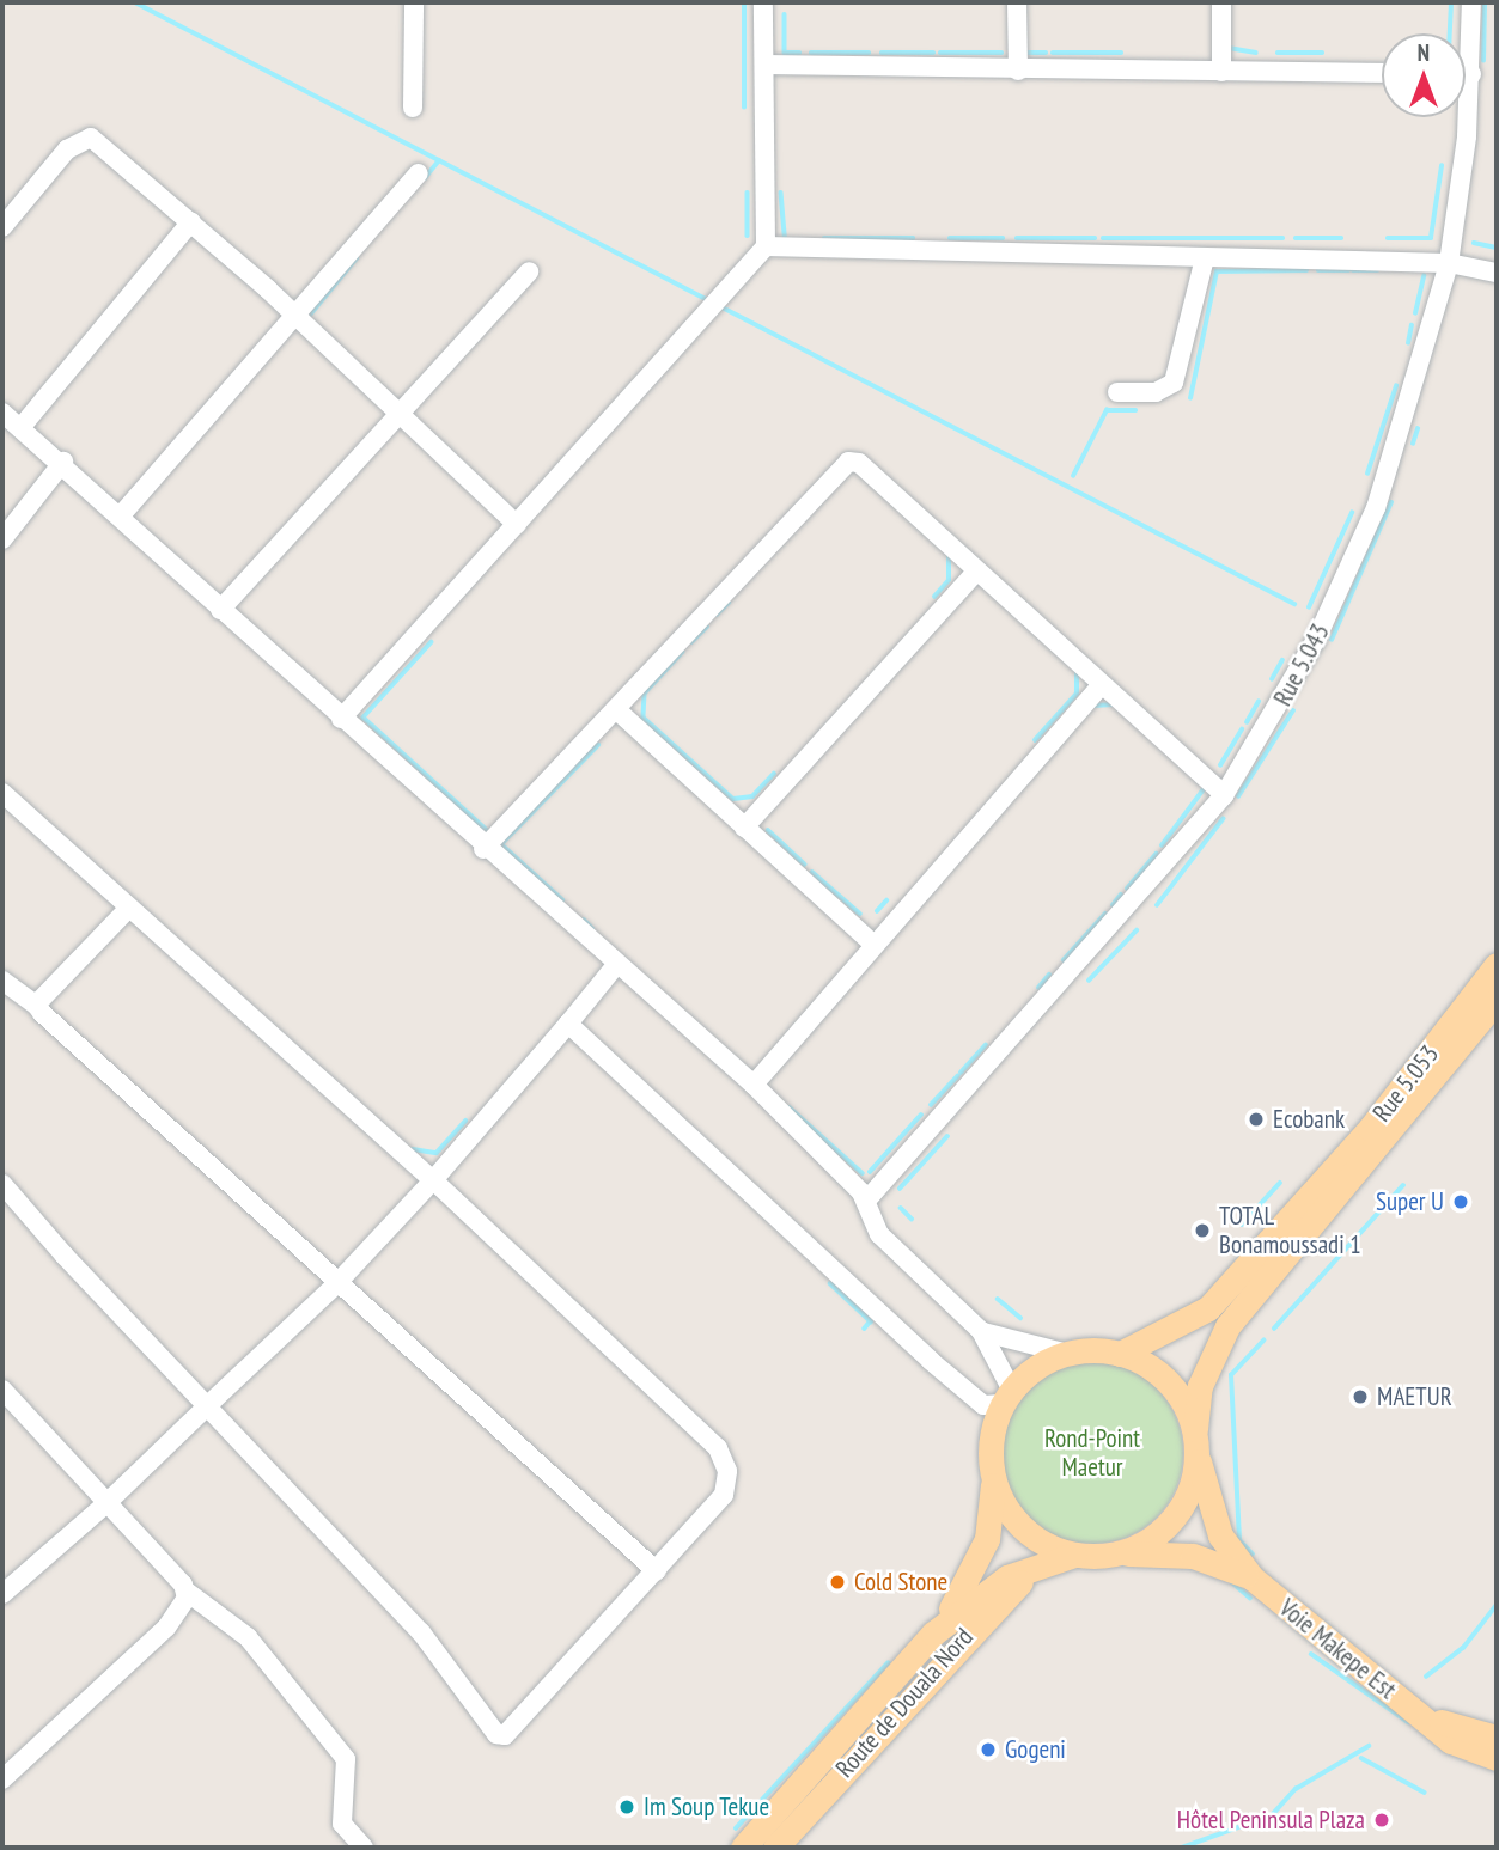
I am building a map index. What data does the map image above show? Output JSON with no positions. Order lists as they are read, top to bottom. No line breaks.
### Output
{"streets":{"main road":["Rue 5.053","Voie Makepe Est","Route de Douala Nord"],"street":["Rue 5.043"]},"parks":["Rond-Point Maetur"],"places":["Ecobank","Super U","TOTAL Bonamoussadi 1","MAETUR","Cold Stone","Gogeni","Im Soup Tekue","Hôtel Peninsula Plaza"],"north":"top"}
